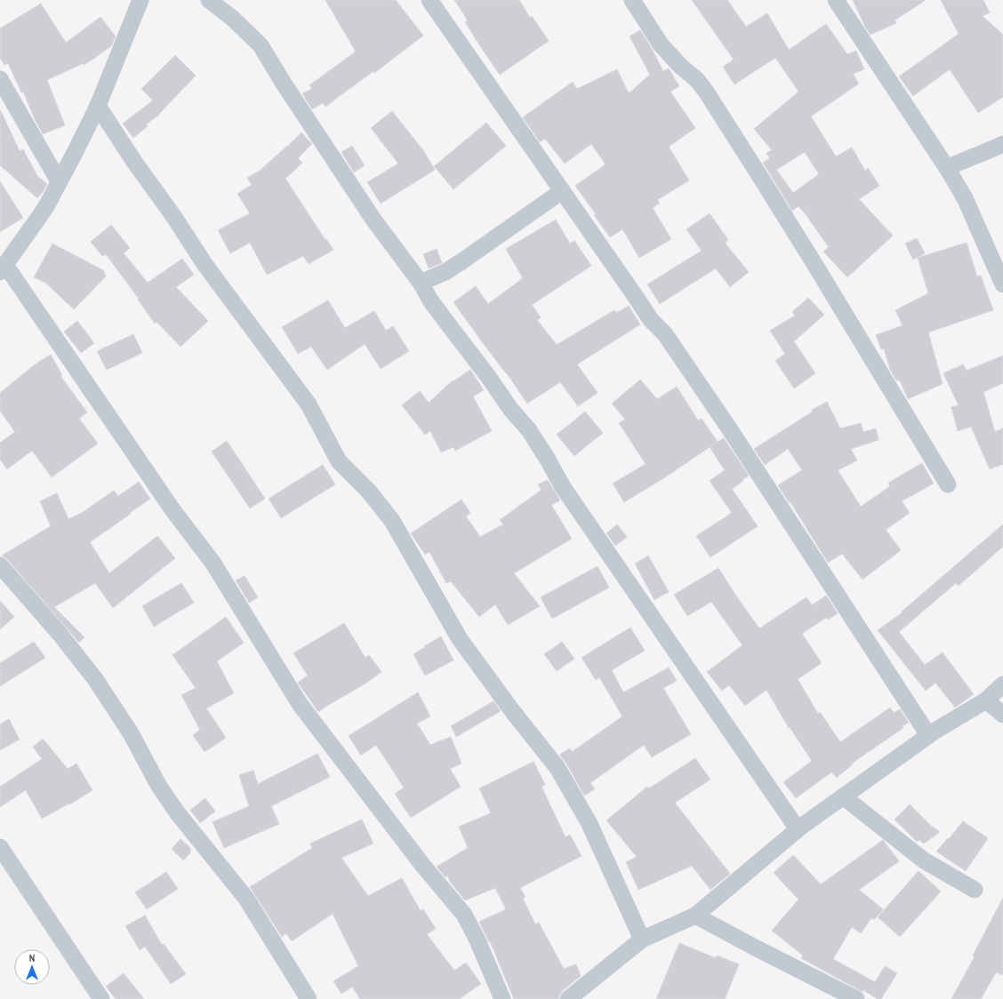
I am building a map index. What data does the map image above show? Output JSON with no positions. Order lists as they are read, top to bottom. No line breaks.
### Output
{"north":"top"}
